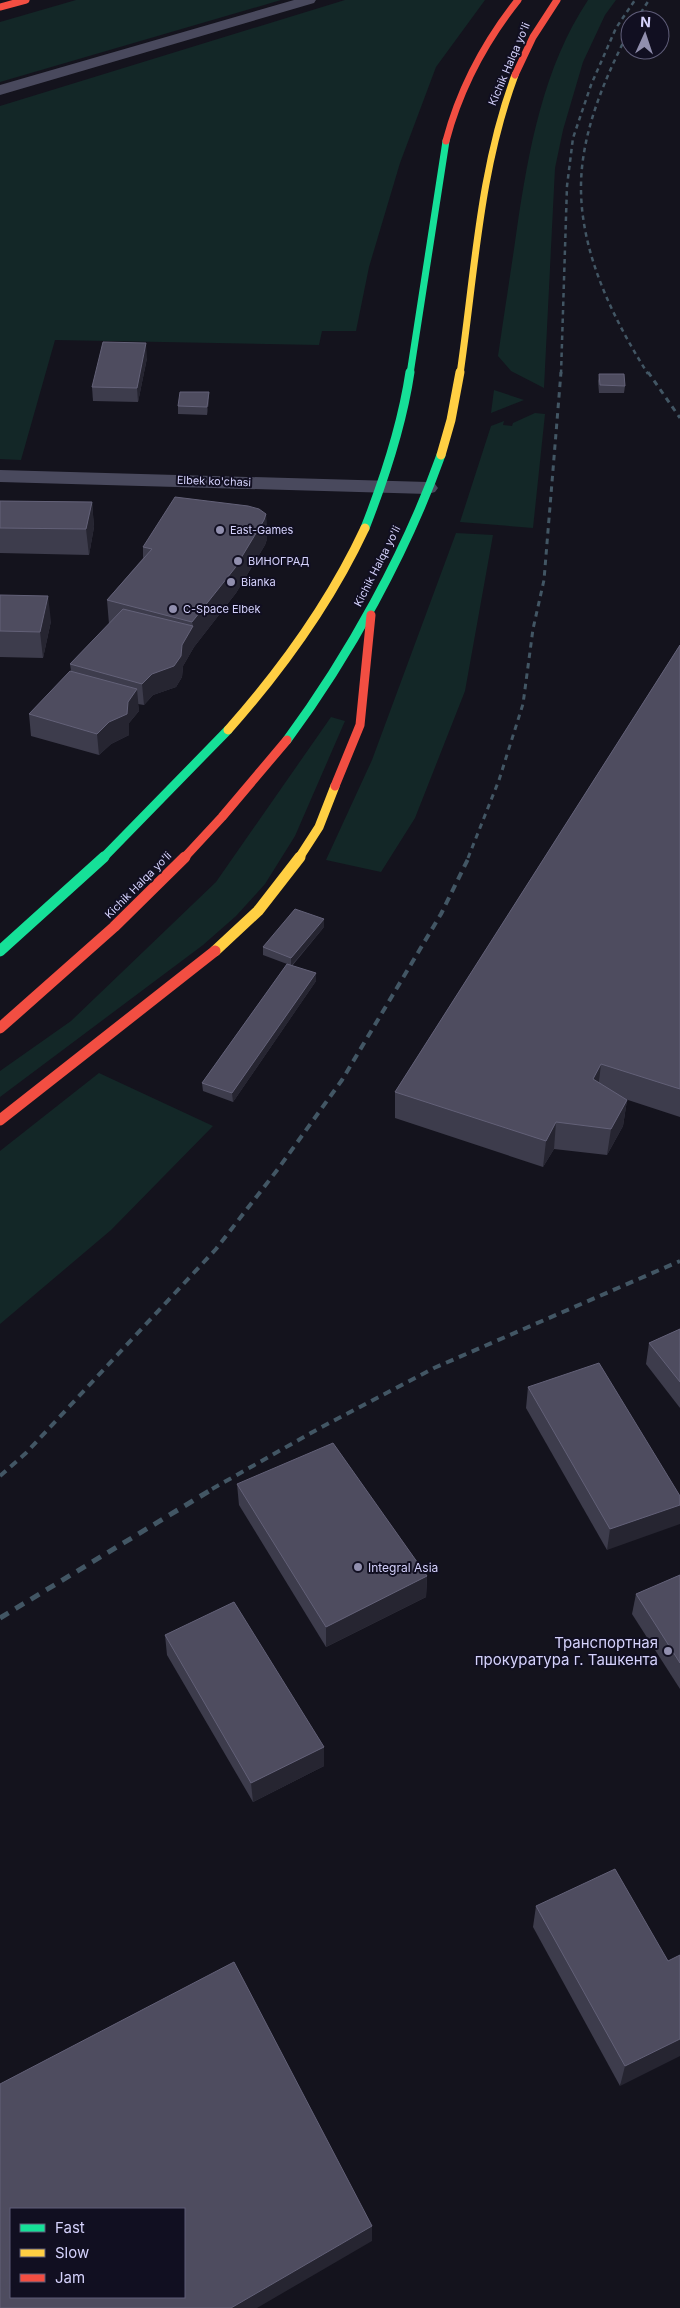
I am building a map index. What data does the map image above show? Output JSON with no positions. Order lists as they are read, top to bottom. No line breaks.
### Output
{"streets":{"main road":["Kichik Halqa yo'li"],"street":["Elbek ko'chasi"]},"crossings":[["Kichik Halqa yo'li","Elbek ko'chasi"]],"places":["East-Games","ВИНОГРАД","Bianka","C-Space Elbek","Integral Asia","Транспортная прокуратура г. Ташкента"],"legend":["Fast","Slow","Jam"],"north":"top"}
